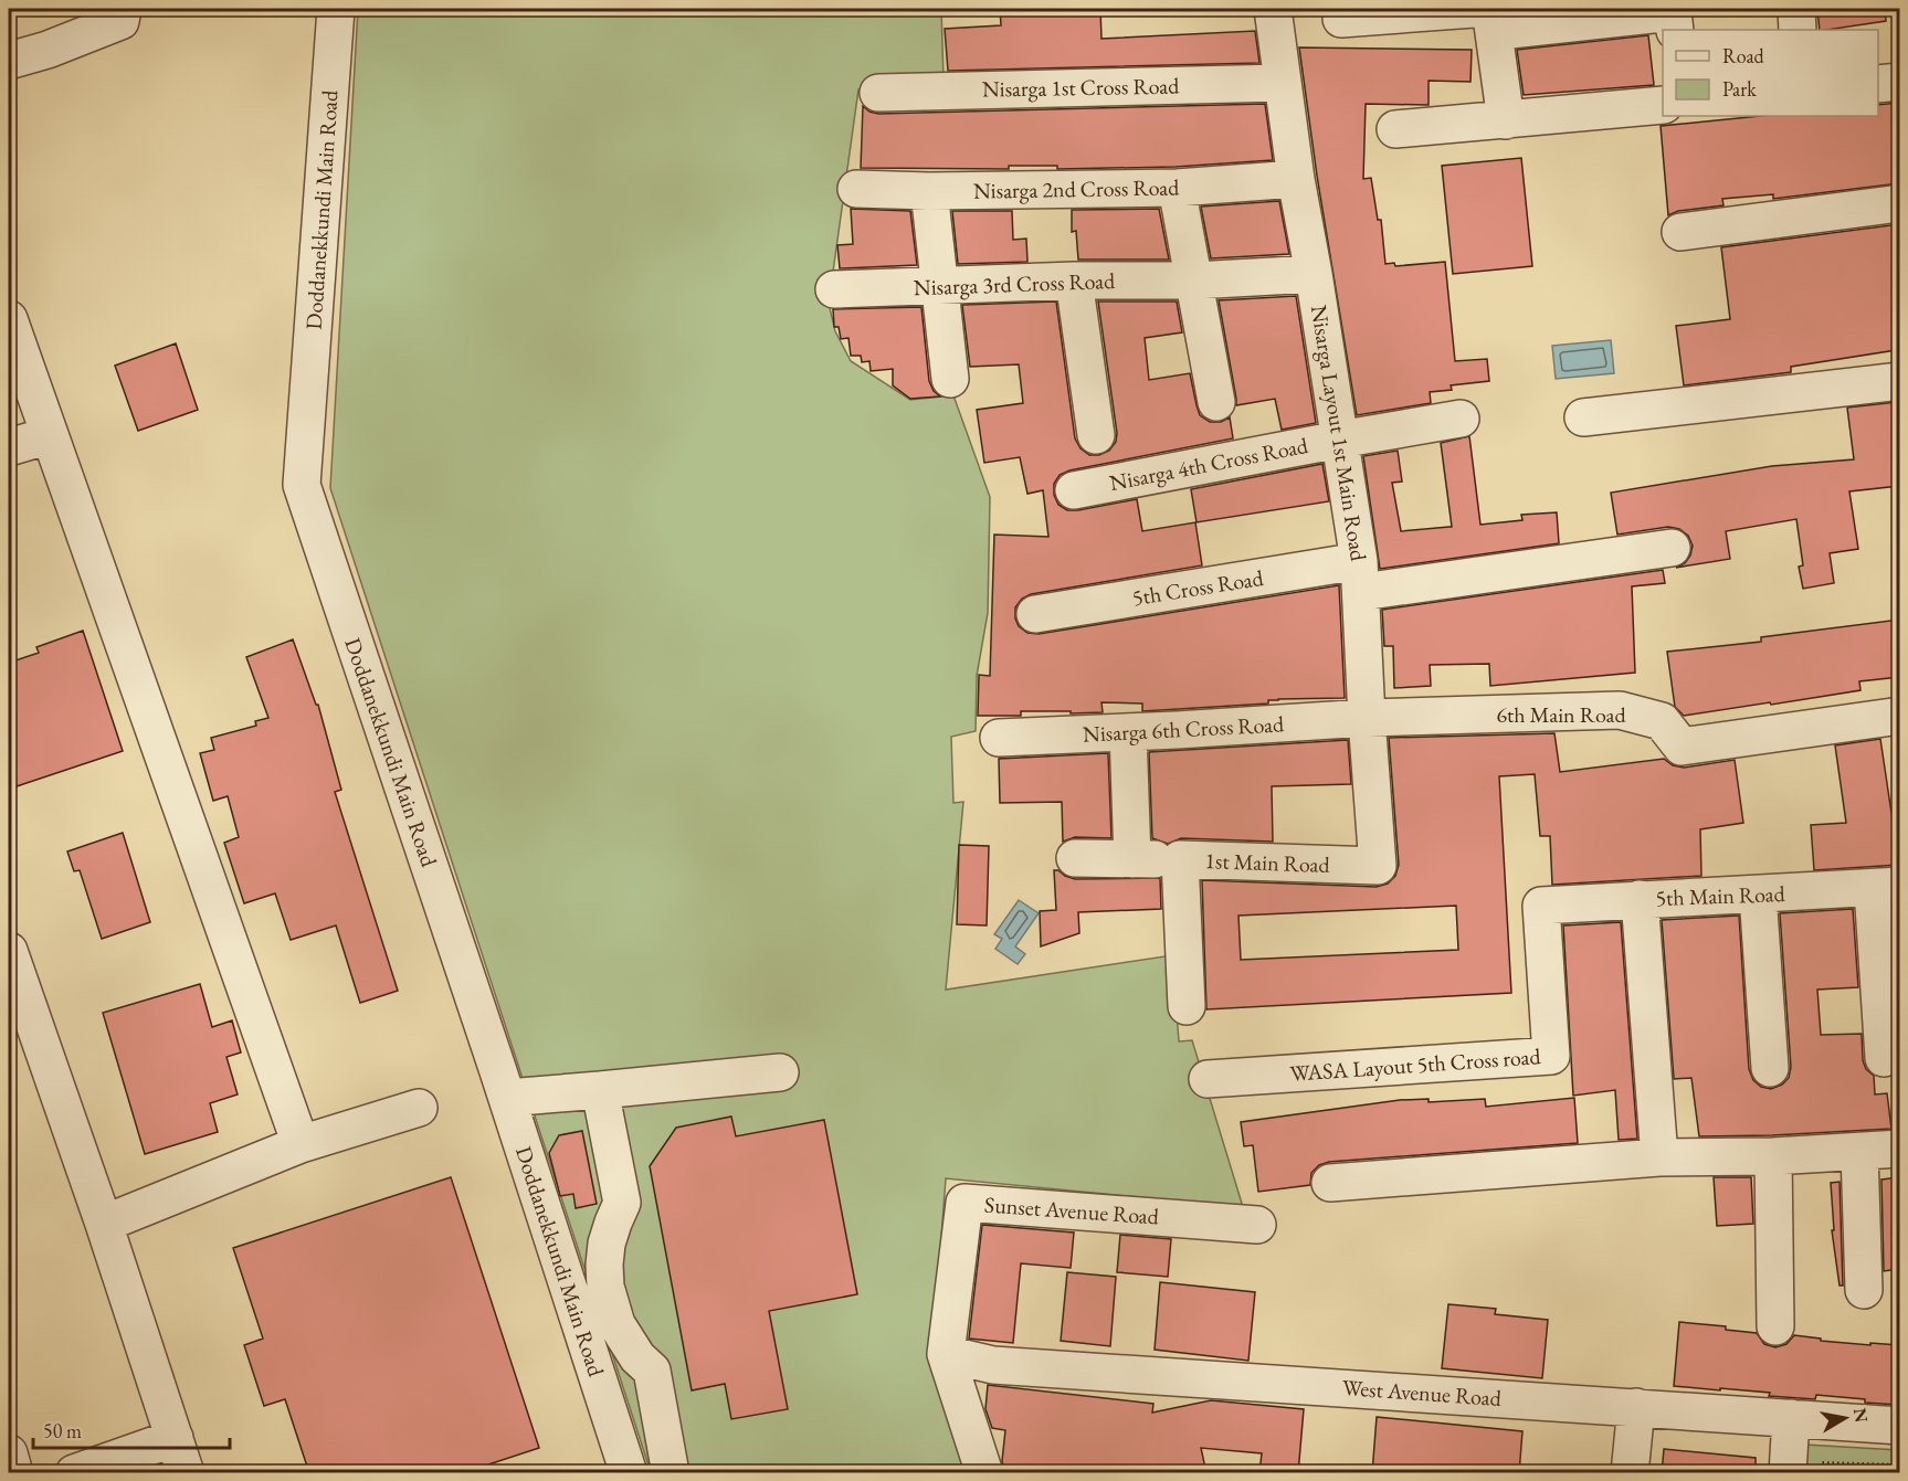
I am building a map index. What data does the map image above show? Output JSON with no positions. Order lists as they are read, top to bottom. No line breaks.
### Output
{"streets":{"street":["Nisarga 1st Cross Road","Nisarga 2nd Cross Road","Doddanekkundi Main Road","Nisarga 3rd Cross Road","Nisarga Layout 1st Main Road","Nisarga 4th Cross Road","5th Cross Road","6th Main Road","Nisarga 6th Cross Road","1st Main Road","5th Main Road","WASA Layout 5th Cross road","Sunset Avenue Road","West Avenue Road"]},"crossings":[["Nisarga 1st Cross Road","Nisarga Layout 1st Main Road"],["Nisarga 2nd Cross Road","Nisarga Layout 1st Main Road"],["Nisarga 3rd Cross Road","Nisarga Layout 1st Main Road"],["Nisarga Layout 1st Main Road","Nisarga 4th Cross Road"],["Nisarga Layout 1st Main Road","5th Cross Road"],["Nisarga Layout 1st Main Road","6th Main Road"],["Nisarga Layout 1st Main Road","Nisarga 6th Cross Road"],["Nisarga Layout 1st Main Road","1st Main Road"],["6th Main Road","Nisarga 6th Cross Road"],["5th Main Road","WASA Layout 5th Cross road"],["Sunset Avenue Road","West Avenue Road"]],"legend":["Road","Park"],"scale_bar":"50 m","north":"right"}
